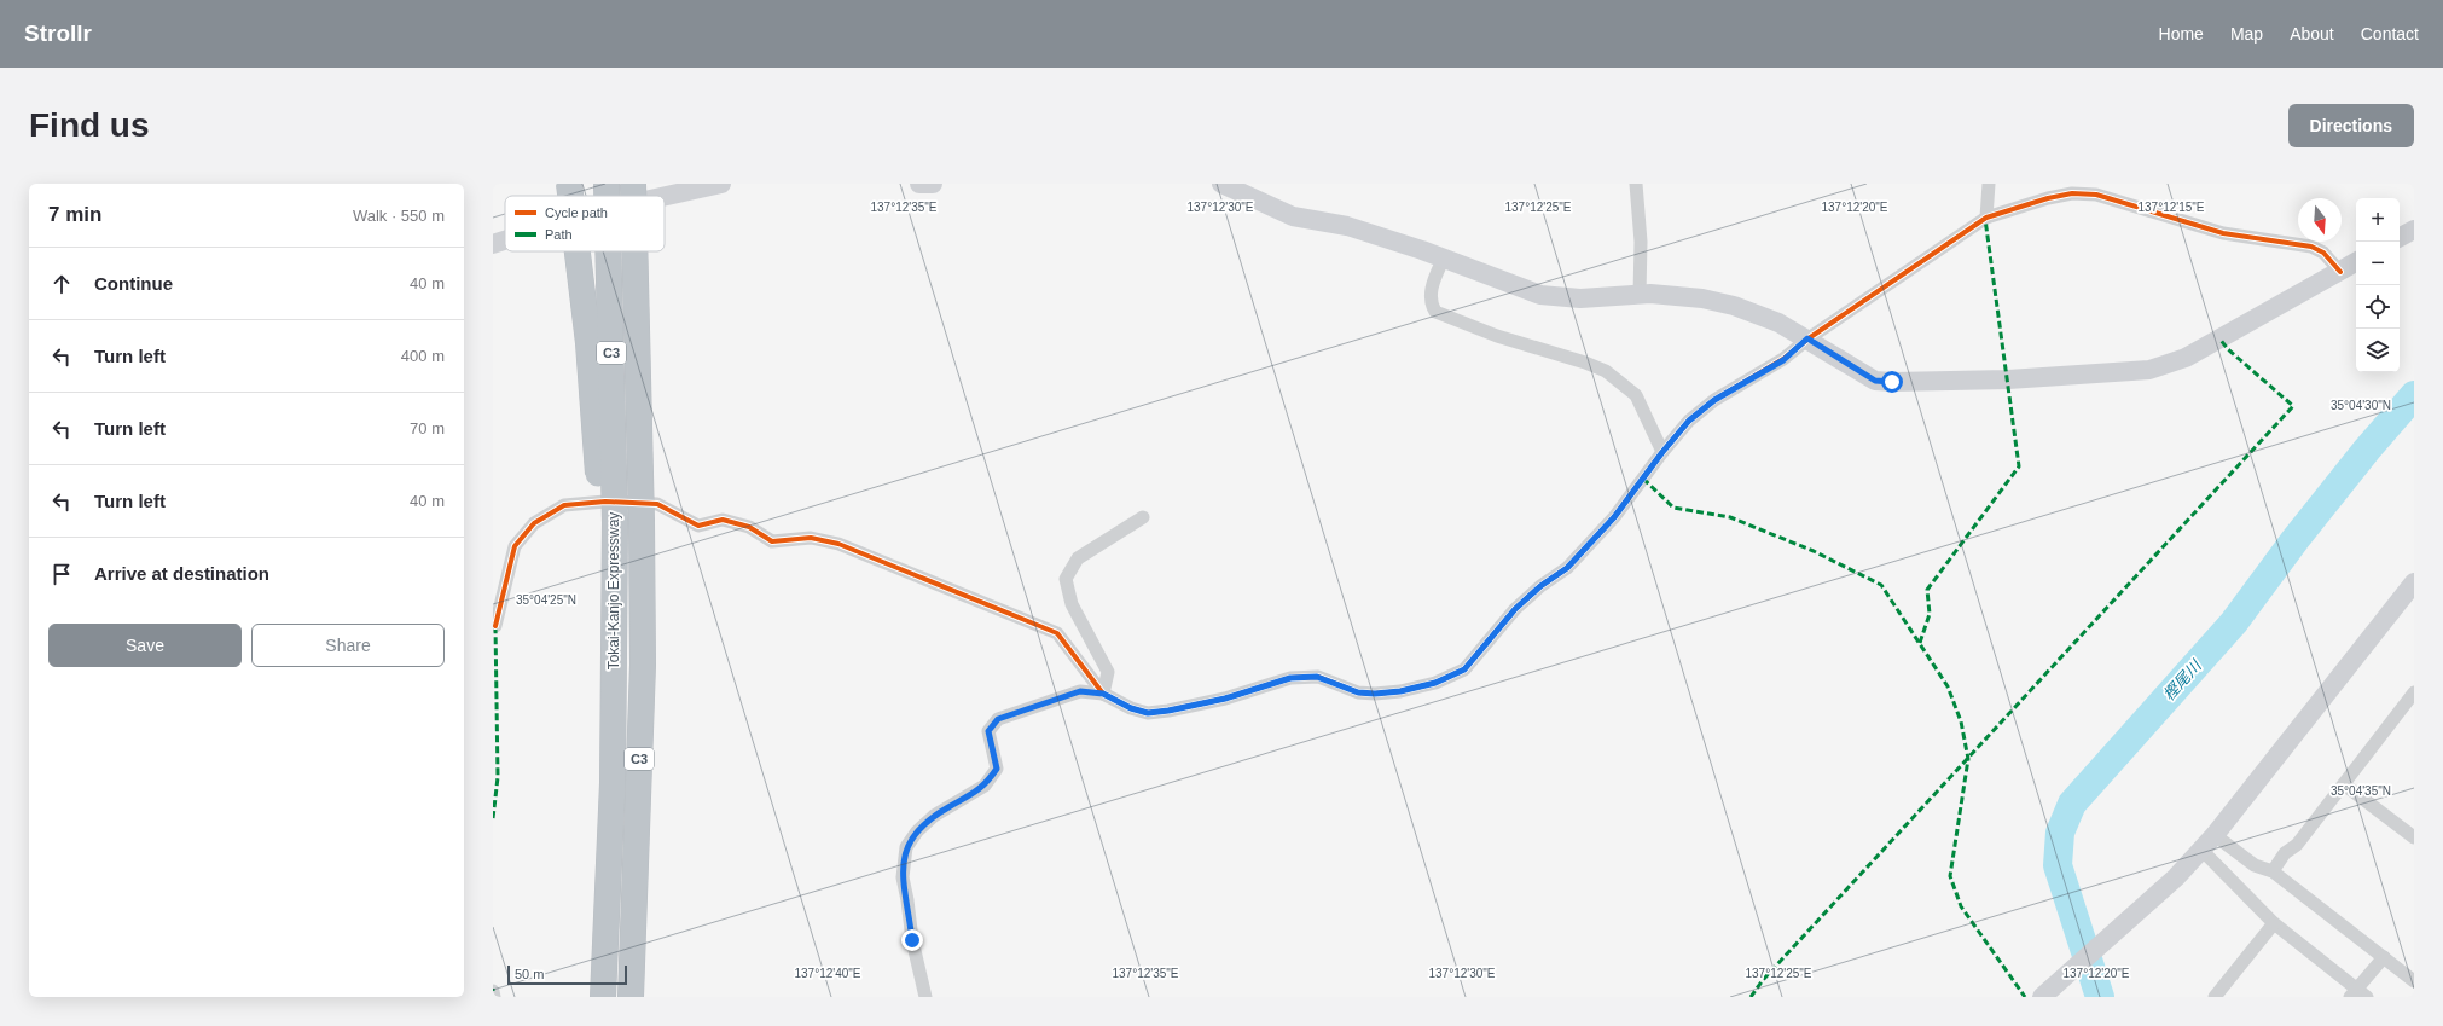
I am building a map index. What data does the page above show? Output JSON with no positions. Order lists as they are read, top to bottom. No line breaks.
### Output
{"streets":{"highway":["C3","Tokai-Kanjo Expressway"]},"water":["樫尾川"],"legend":["Cycle path","Path"],"scale_bar":"50 m","north":"bottom","page":{"header":"Strollr","nav":["Home","Map","About","Contact"],"buttons":["Directions",["Save","Share"]],"title":"Find us","heading":["7 min","Walk · 550 m"],"map_buttons":["+","−"],"list":[["Continue","40 m"],["Turn left","400 m"],["Turn left","70 m"],["Turn left","40 m"],"Arrive at destination"],"scale":"50 m"},"coordinates":["137°12'35\"E","137°12'30\"E","137°12'25\"E","137°12'20\"E","137°12'15\"E","35°04'30\"N","35°04'25\"N","35°04'35\"N","137°12'40\"E"]}
